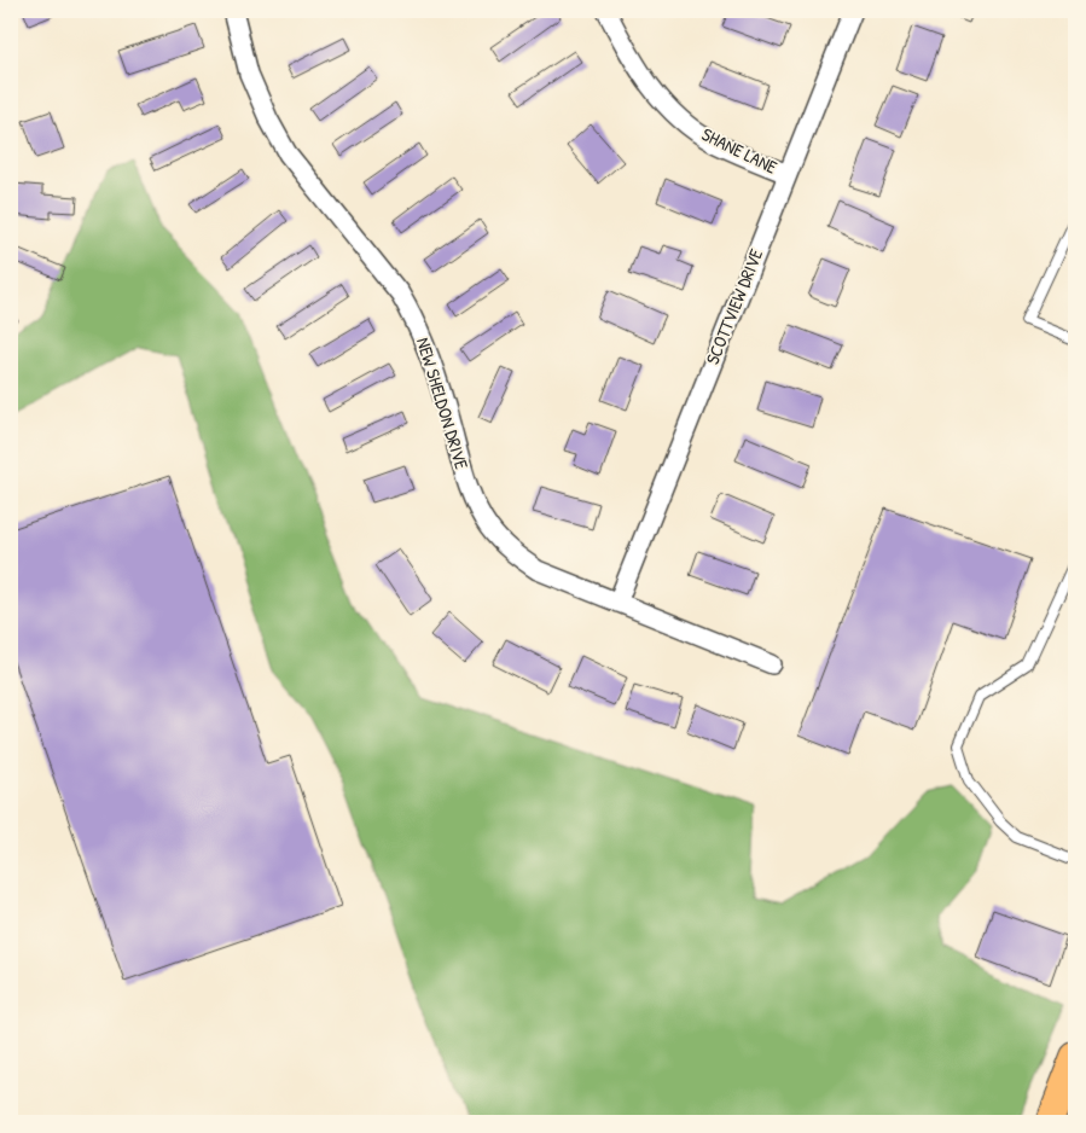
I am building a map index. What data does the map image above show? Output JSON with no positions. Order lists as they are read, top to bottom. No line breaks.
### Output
{"streets":{"street":["SHANE LANE","SCOTTVIEW DRIVE","NEW SHELDON DRIVE"]},"crossings":[["SHANE LANE","SCOTTVIEW DRIVE"],["SCOTTVIEW DRIVE","NEW SHELDON DRIVE"]]}
